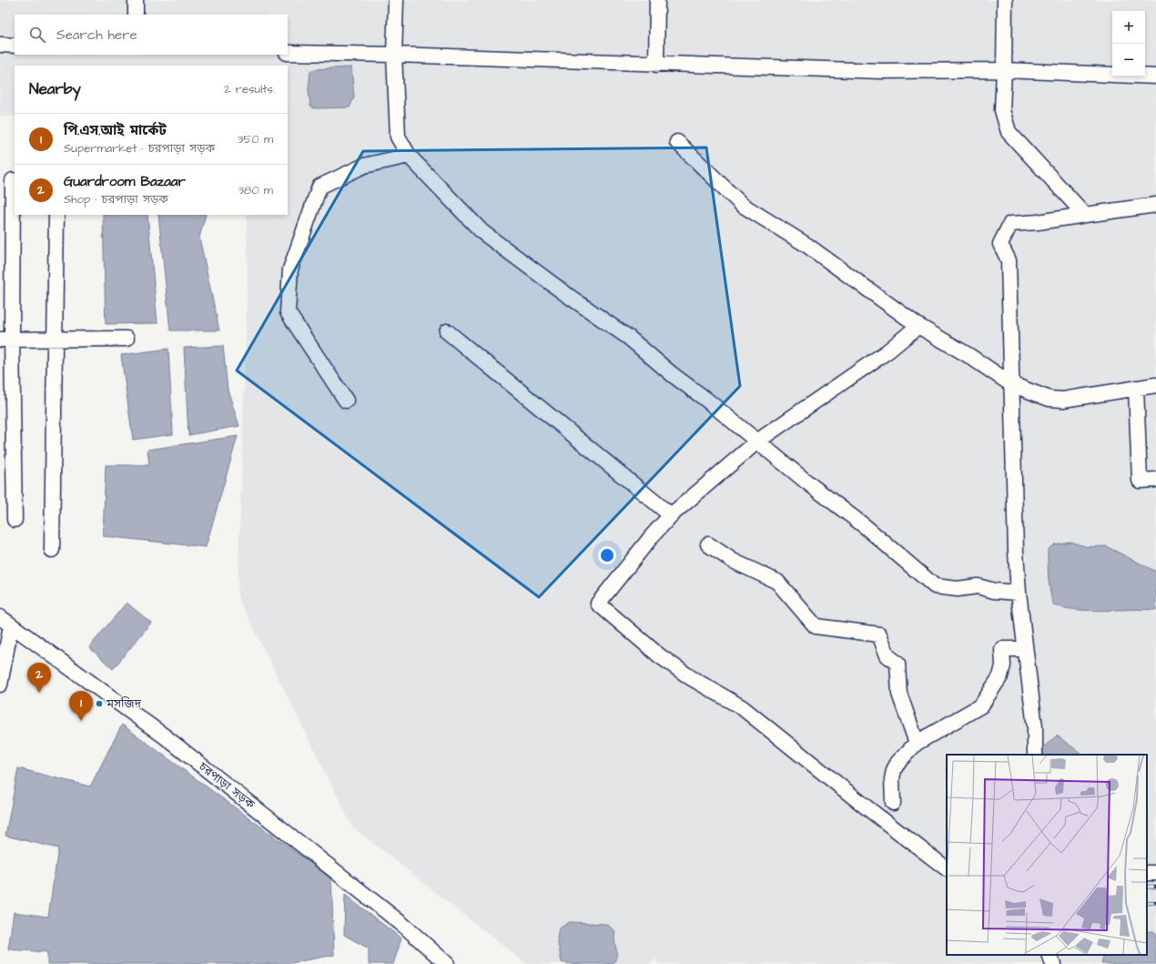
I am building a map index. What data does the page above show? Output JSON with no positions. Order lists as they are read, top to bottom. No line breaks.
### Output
{"streets":{"street":["চরপাড়া সড়ক"]},"places":["মসজিদ"],"page":{"map_buttons":["+","−"],"search":"Search here","heading":["Nearby","2 results"],"list":[{"mark":"1","name":"পি.এস.আই মার্কেট","note":"Supermarket · চরপাড়া সড়ক","value":"350 m"},{"mark":"2","name":"Guardroom Bazaar","note":"Shop · চরপাড়া সড়ক","value":"380 m"}],"pins":["2","1"]}}
